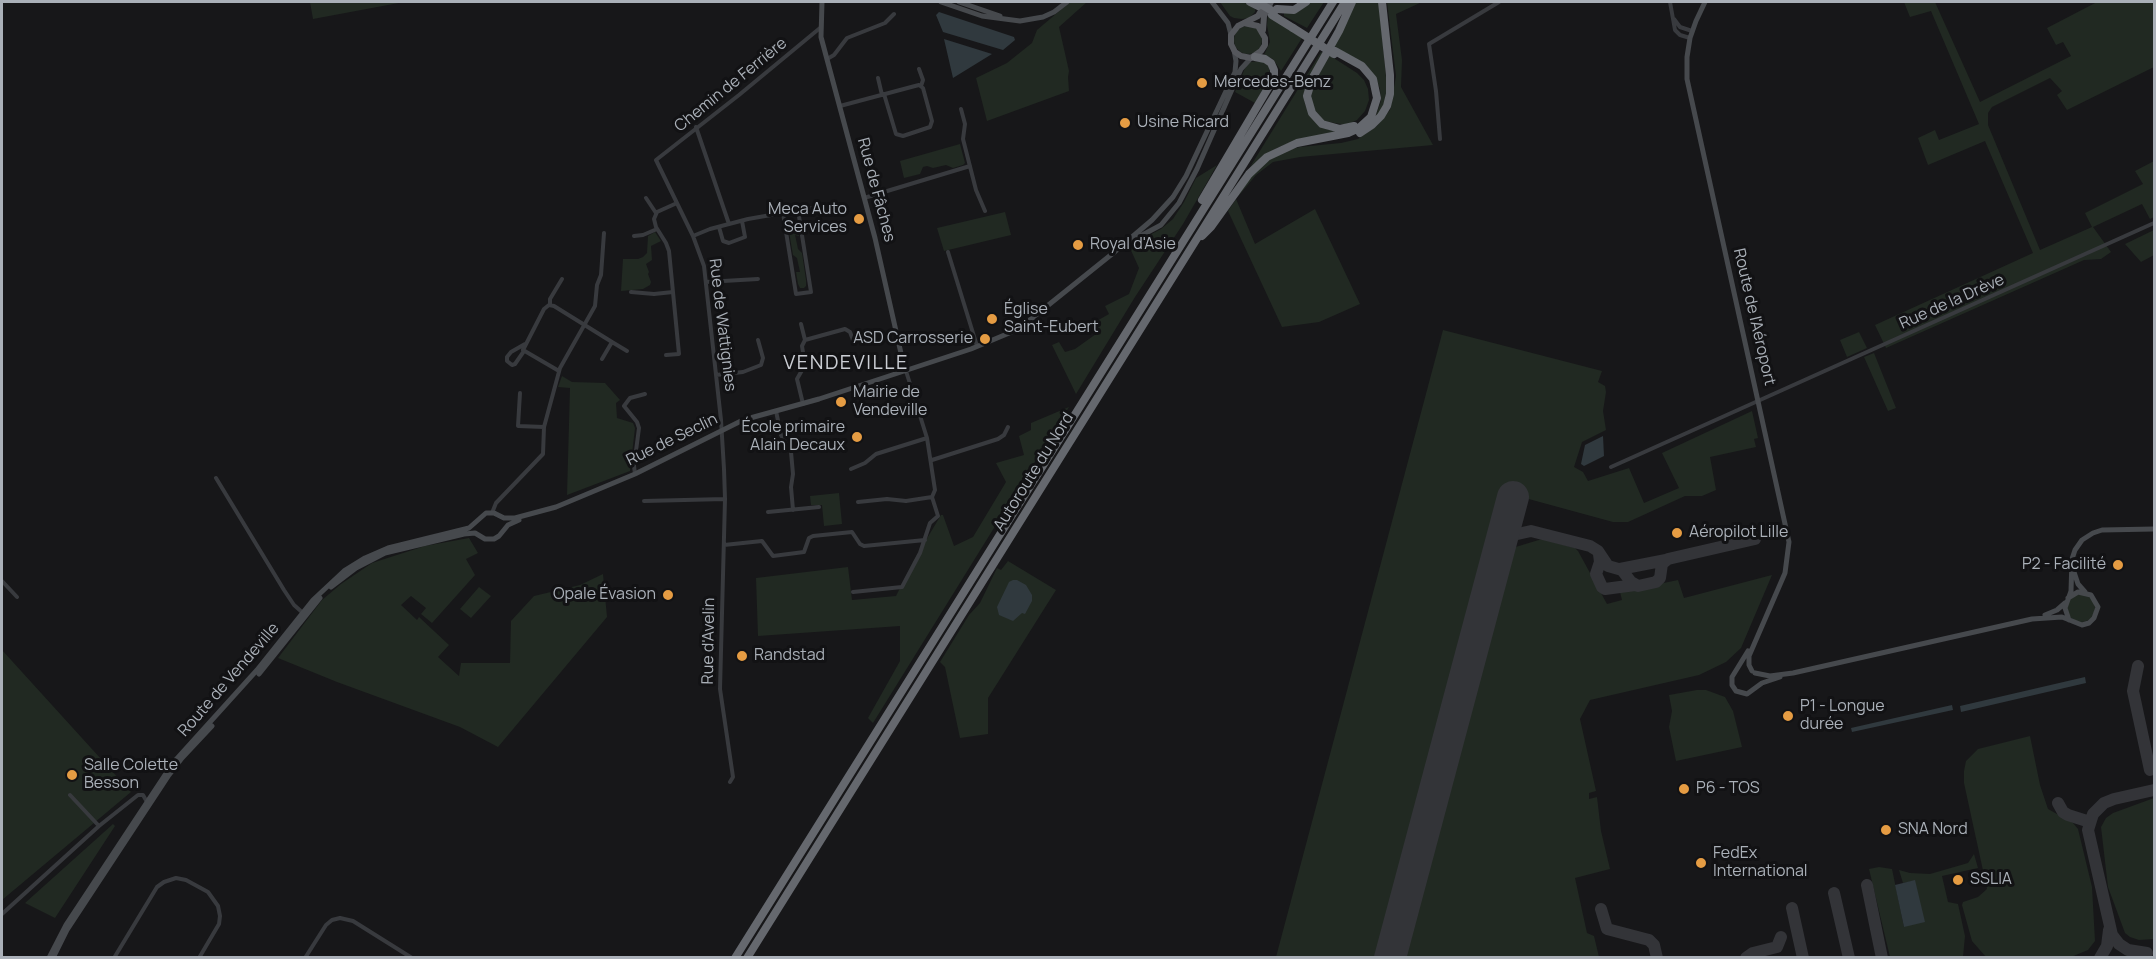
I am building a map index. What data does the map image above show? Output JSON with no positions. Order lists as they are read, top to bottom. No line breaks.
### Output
{"streets":{"highway":["Autoroute du Nord"],"main road":["Rue de Fâches","Route de l'Aéroport","Rue de Seclin","Route de Vendeville"],"street":["Chemin de Ferrière","Rue de la Drève","Rue de Wattignies","Rue d'Avelin"]},"crossings":[["Chemin de Ferrière","Rue de Fâches"],["Chemin de Ferrière","Rue de Wattignies"],["Rue de Fâches","Rue de Seclin"],["Rue de la Drève","Route de l'Aéroport"],["Rue de Wattignies","Rue de Seclin"],["Rue de Wattignies","Rue d'Avelin"],["Rue de Seclin","Rue d'Avelin"],["Rue de Seclin","Route de Vendeville"]],"districts":["VENDEVILLE"],"places":["Mercedes-Benz","Usine Ricard","Meca Auto Services","Royal d'Asie","Église Saint-Eubert","ASD Carrosserie","Mairie de Vendeville","École primaire Alain Decaux","Aéropilot Lille","P2 - Facilité","Opale Évasion","Randstad","P1 - Longue durée","Salle Colette Besson","P6 - TOS","SNA Nord","FedEx International","SSLIA"]}
